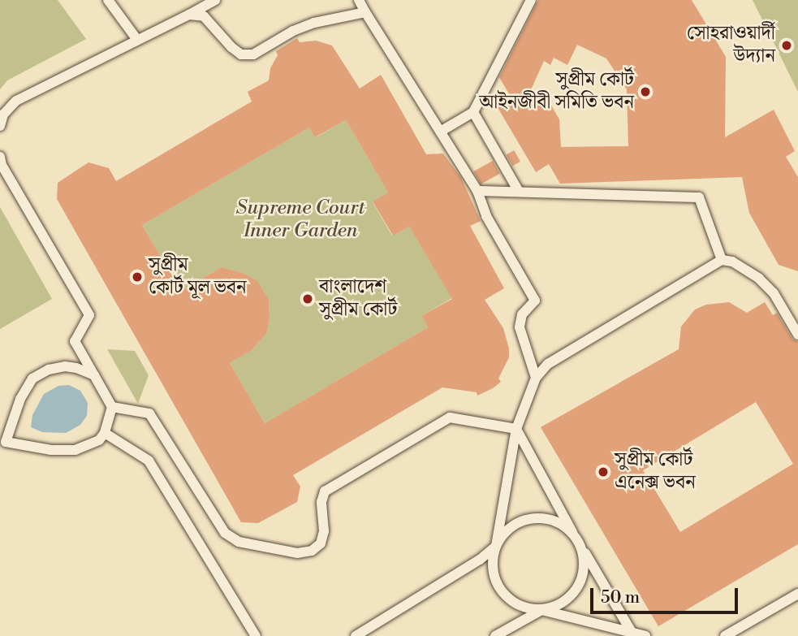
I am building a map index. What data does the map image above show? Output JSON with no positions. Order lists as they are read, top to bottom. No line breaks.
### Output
{"parks":["Supreme Court Inner Garden"],"places":["সোহরাওয়ার্দী উদ্যান","সুপ্রীম কোর্ট আইনজীবী সমিতি ভবন","সুপ্রীম কোর্ট মূল ভবন","বাংলাদেশ সুপ্রীম কোর্ট","সুপ্রীম কোর্ট এনেক্স ভবন"],"scale_bar":"50 m"}
